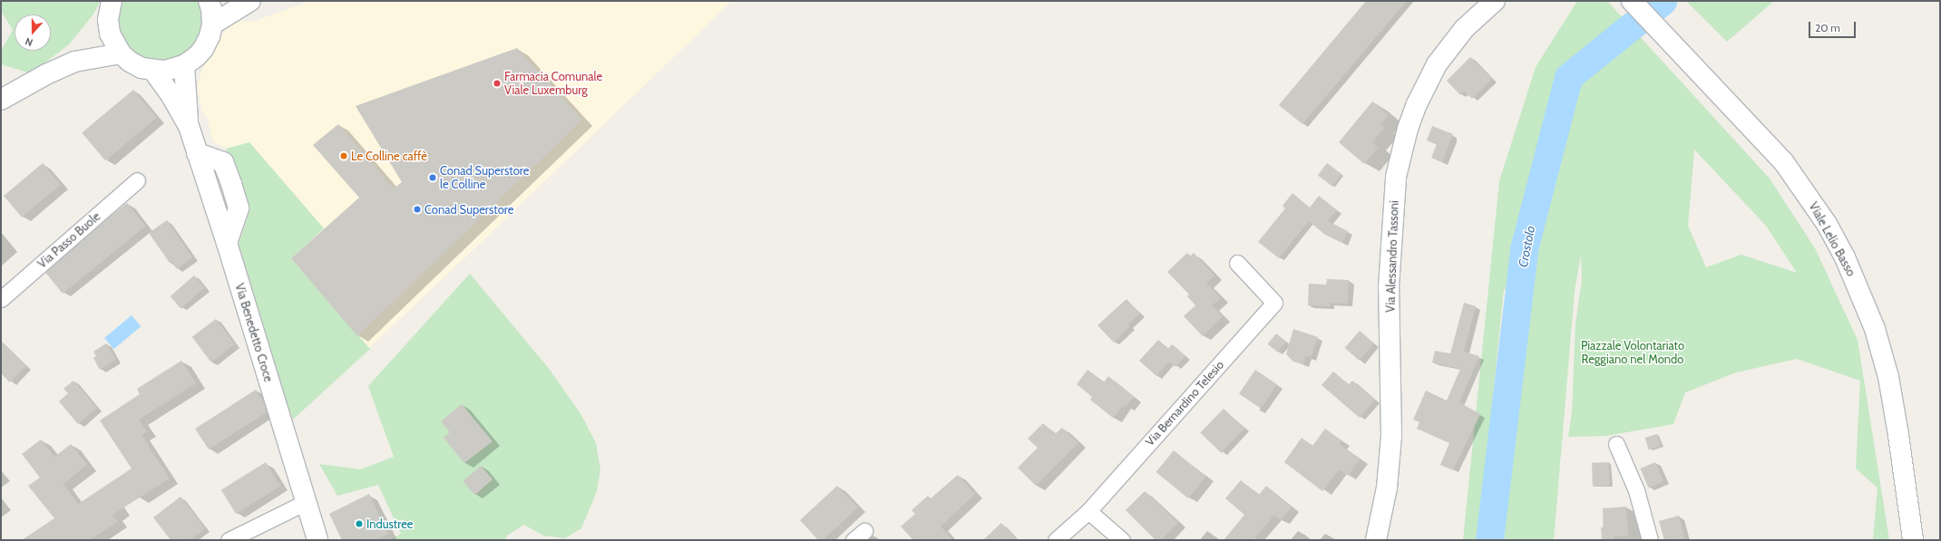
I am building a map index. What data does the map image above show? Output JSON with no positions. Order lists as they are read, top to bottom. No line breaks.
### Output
{"streets":{"street":["Viale Lelio Basso","Via Passo Buole","Via Alessandro Tassoni","Via Benedetto Croce","Via Bernardino Telesio"]},"water":["Crostolo"],"parks":["Piazzale Volontariato Reggiano nel Mondo"],"places":["Farmacia Comunale Viale Luxemburg","Le Colline caffè","Conad Superstore le Colline","Conad Superstore","Industree"],"scale_bar":"20 m","north":"bottom"}
